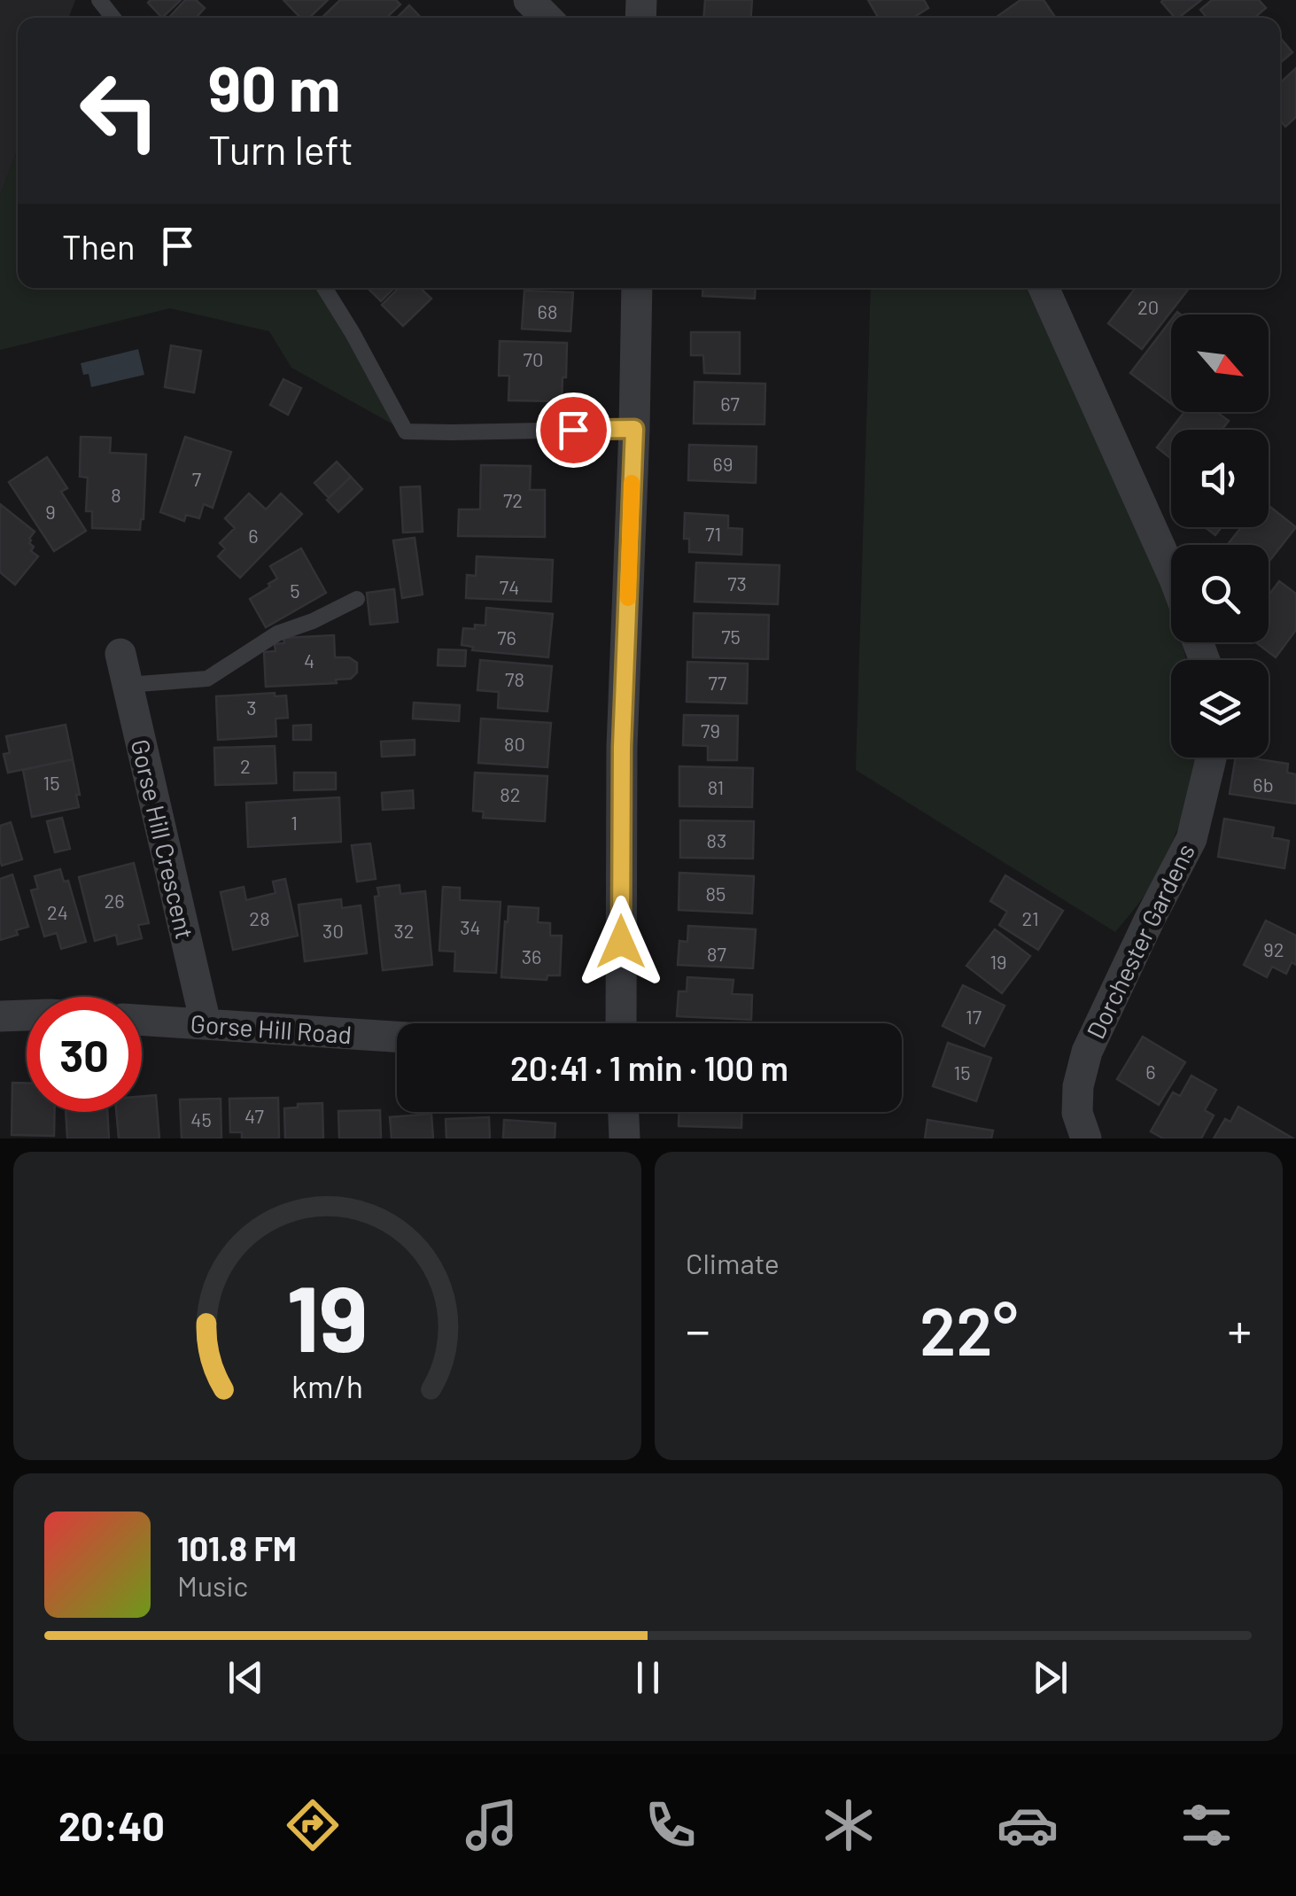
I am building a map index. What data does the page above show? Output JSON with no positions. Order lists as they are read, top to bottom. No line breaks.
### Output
{"streets":{"street":["Gorse Hill Crescent","Dorchester Gardens","Gorse Hill Road"]},"crossings":[["Gorse Hill Crescent","Gorse Hill Road"]],"house_numbers":["20","68","70","67","69","7","8","72","9","71","6","73","74","5","75","76","4","78","77","3","79","80","2","15","6b","81","82","1","83","85","26","24","28","21","34","30","32","92","87","36","19","17","6","15","47","45"],"north":"bottom right","page":{"turn":["90 m","Turn left"],"then":"Then","limit":"30","trip":"20:41 · 1 min · 100 m","tile":"Climate","heat":["−","22°","+"],"song":["101.8 FM","Music"],"tabs":"20:40","gauge":["19","km/h"]}}
